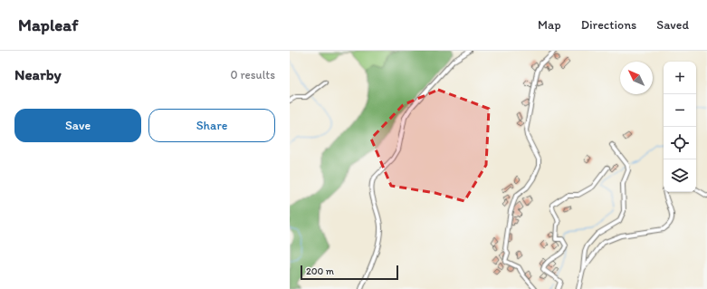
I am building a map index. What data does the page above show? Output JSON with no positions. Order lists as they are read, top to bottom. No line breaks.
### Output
{"scale_bar":"200 m","north":"top left","page":{"header":"Mapleaf","nav":["Map","Directions","Saved"],"heading":["Nearby","0 results"],"map_buttons":["+","−"],"buttons":["Save","Share"],"scale":"200 m"}}
